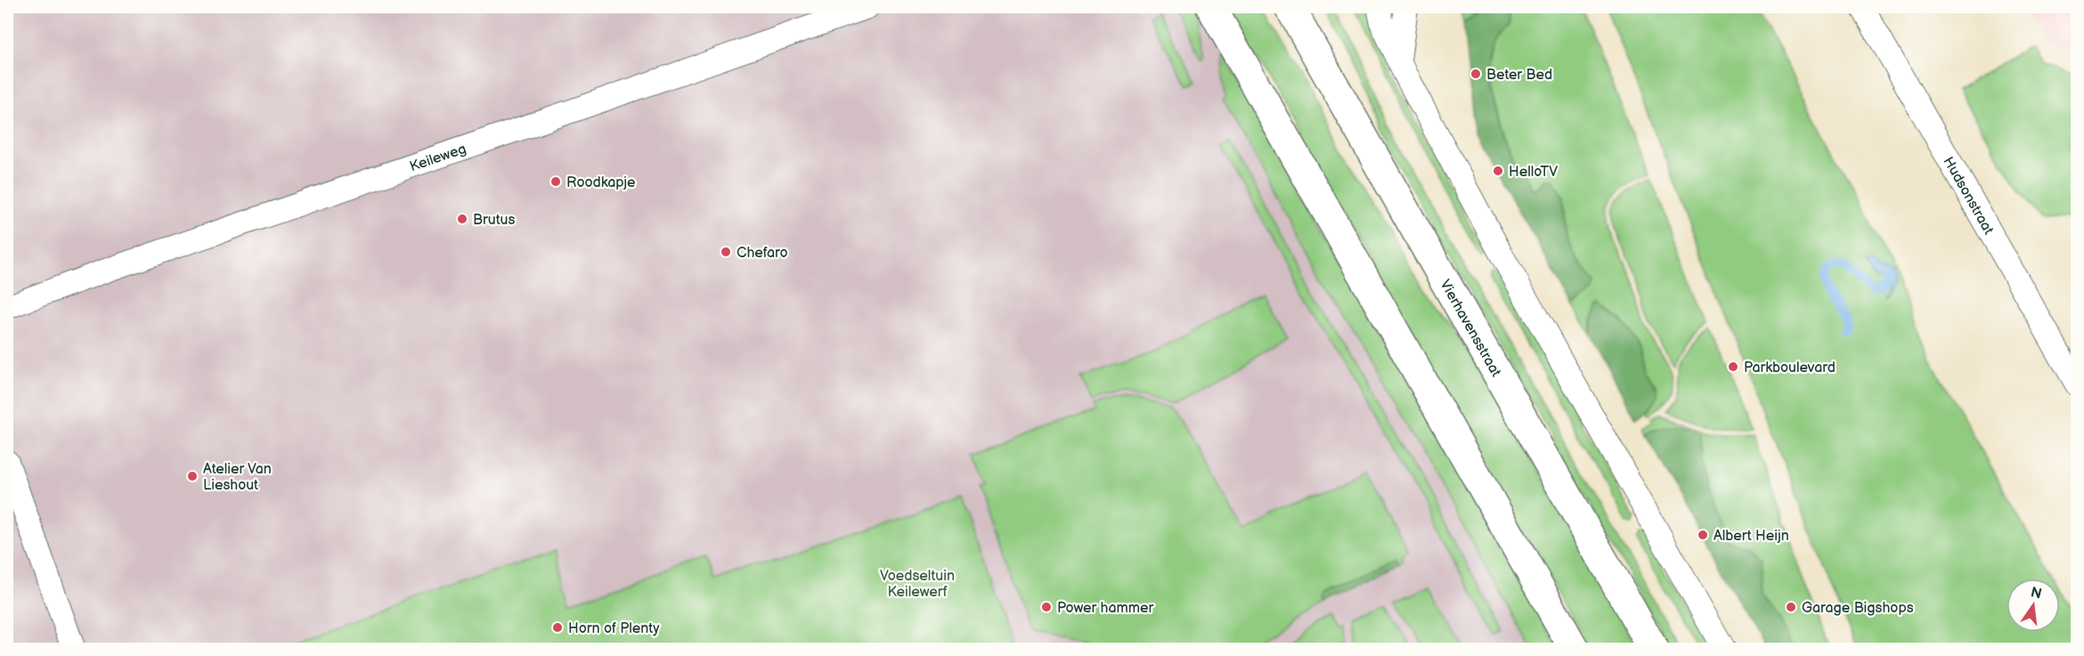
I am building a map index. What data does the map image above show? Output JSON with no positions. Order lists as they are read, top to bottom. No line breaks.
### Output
{"streets":{"main road":["Vierhavensstraat"],"street":["Keileweg","Hudsonstraat"]},"parks":["Voedseltuin Keilewerf"],"places":["Beter Bed","HelloTV","Roodkapje","Brutus","Chefaro","Parkboulevard","Atelier Van Lieshout","Albert Heijn","Power hammer","Garage Bigshops","Horn of Plenty"],"north":"top"}
